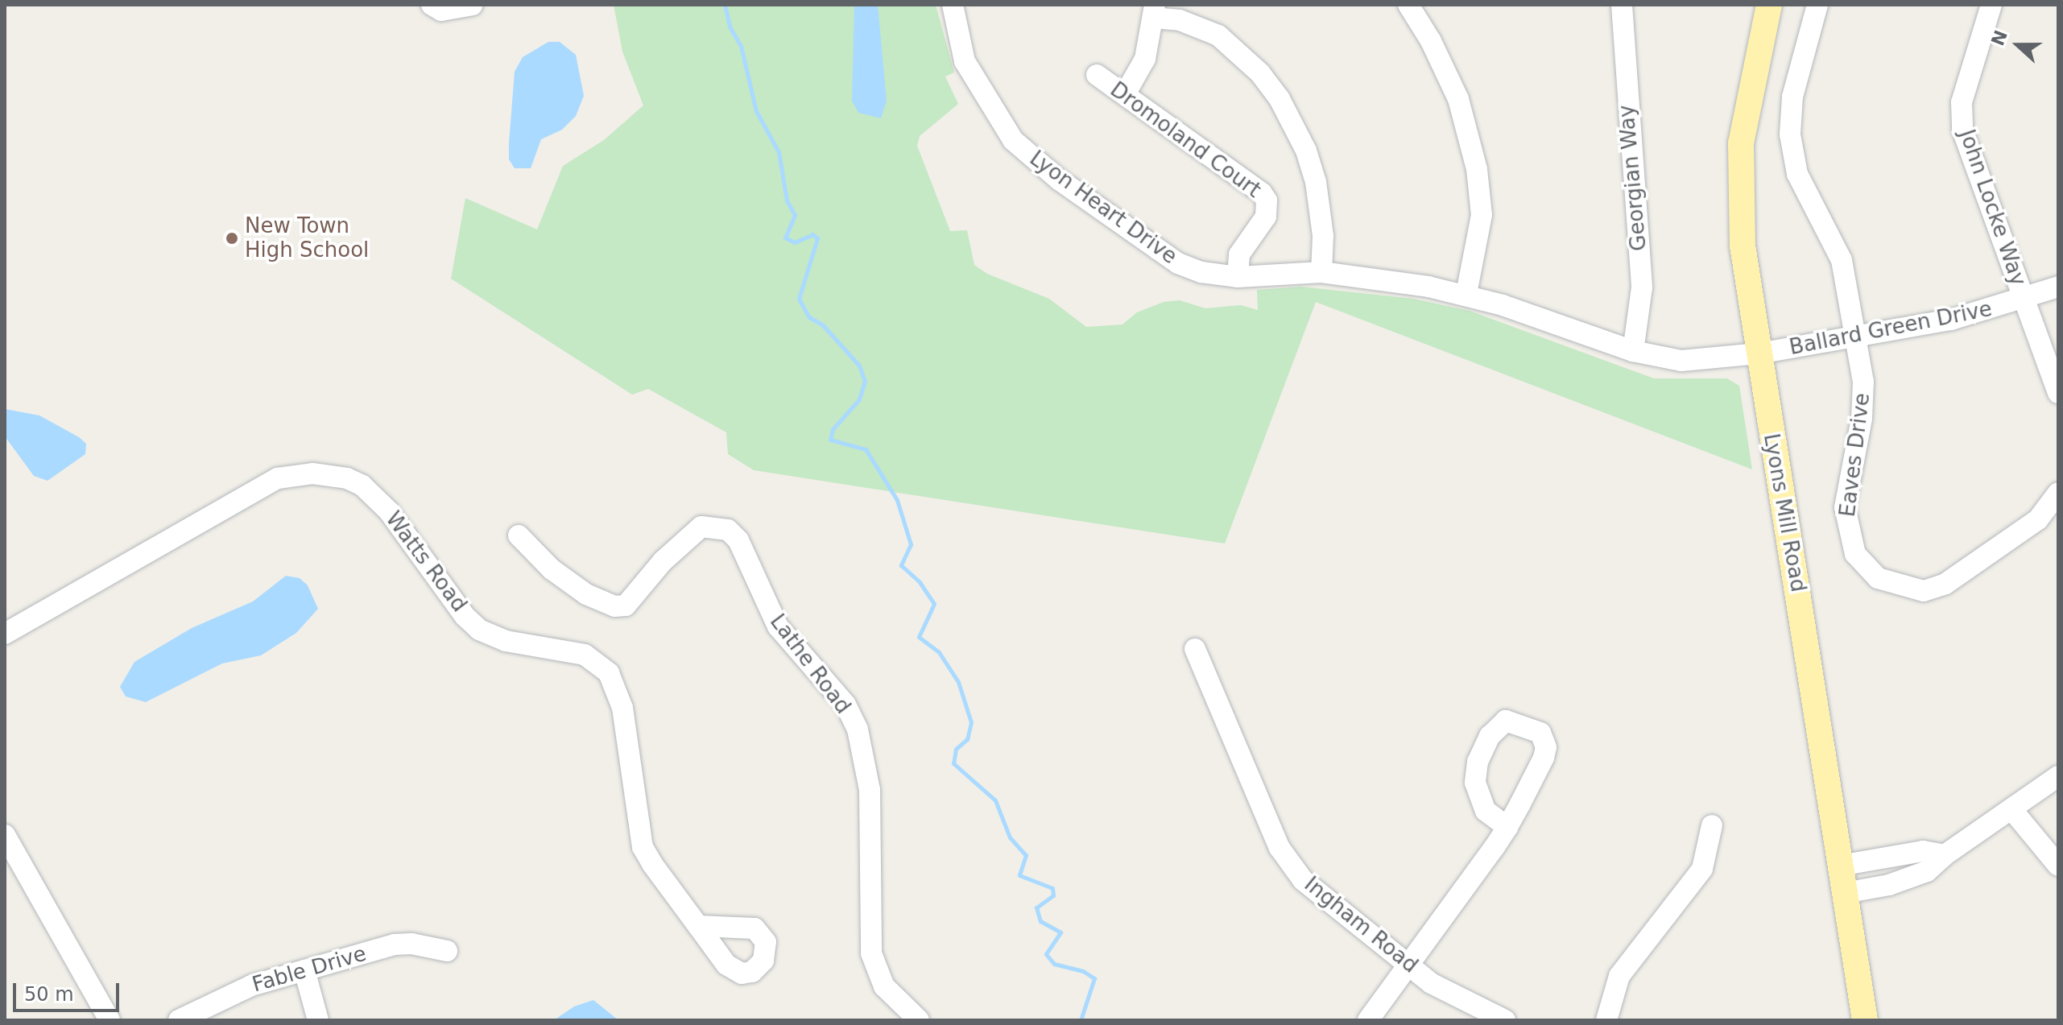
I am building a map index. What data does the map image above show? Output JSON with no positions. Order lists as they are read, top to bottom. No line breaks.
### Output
{"streets":{"main road":["Lyons Mill Road"],"street":["Dromoland Court","Georgian Way","Lyon Heart Drive","John Locke Way","Ballard Green Drive","Eaves Drive","Watts Road","Lathe Road","Ingham Road","Fable Drive"]},"crossings":[["Dromoland Court","Lyon Heart Drive"],["Georgian Way","Lyon Heart Drive"],["Lyon Heart Drive","Ballard Green Drive"],["Lyon Heart Drive","Lyons Mill Road"],["John Locke Way","Ballard Green Drive"],["Ballard Green Drive","Eaves Drive"],["Ballard Green Drive","Lyons Mill Road"]],"places":["New Town High School"],"scale_bar":"50 m","north":"left"}
